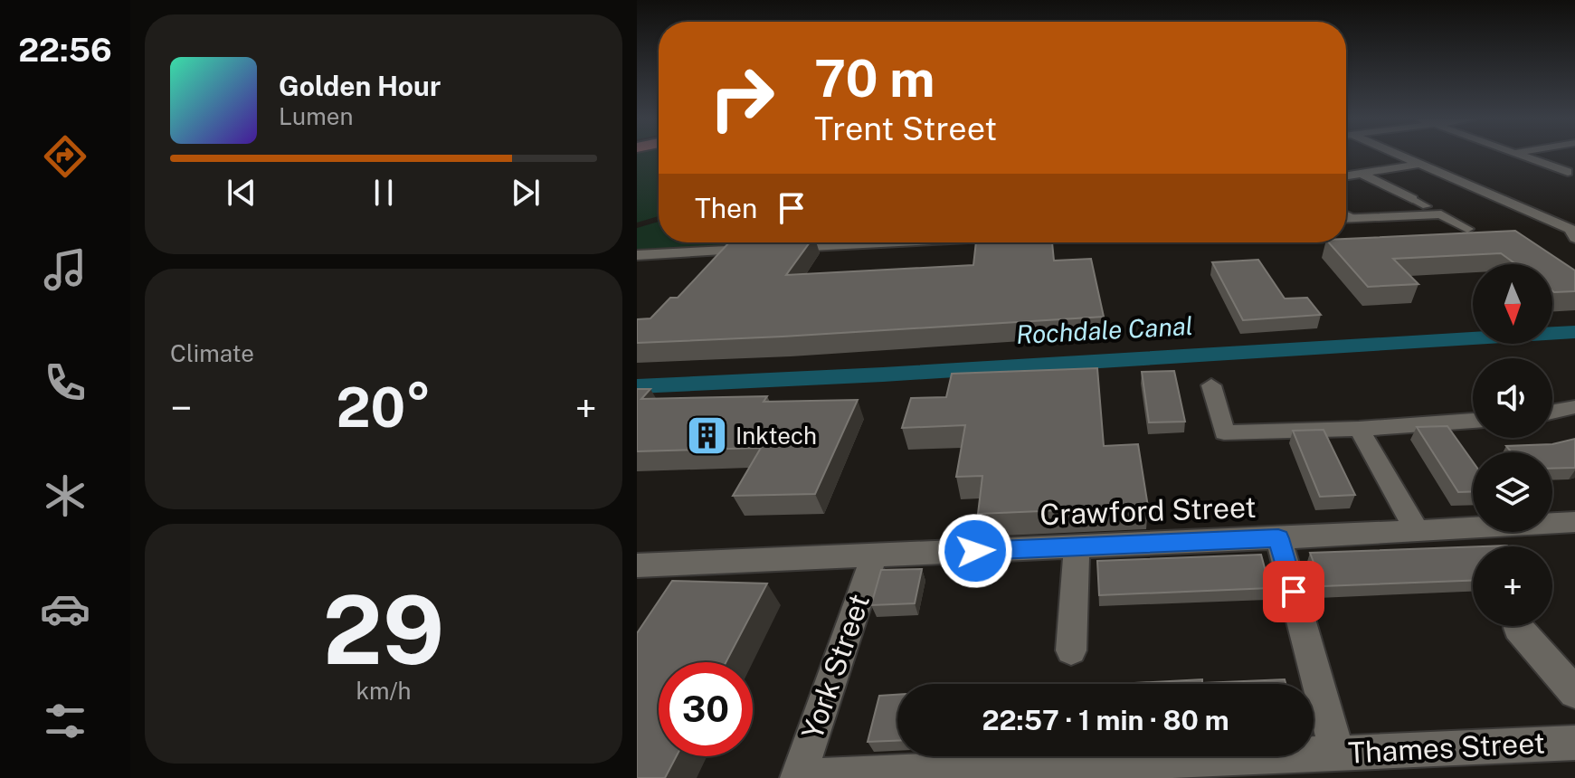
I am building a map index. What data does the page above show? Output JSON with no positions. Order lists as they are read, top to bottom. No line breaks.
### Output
{"streets":{"street":["Crawford Street","York Street","Thames Street"]},"crossings":[["Crawford Street","York Street"],["York Street","Thames Street"]],"water":["Rochdale Canal"],"places":{"building":["Inktech"]},"north":"bottom","page":{"tabs":"22:56","turn":["70 m","Trent Street"],"song":["Golden Hour","Lumen"],"then":"Then","map_buttons":"+","tile":["Climate",["29","km/h"]],"heat":["−","20°","+"],"limit":"30","trip":"22:57 · 1 min · 80 m"}}
